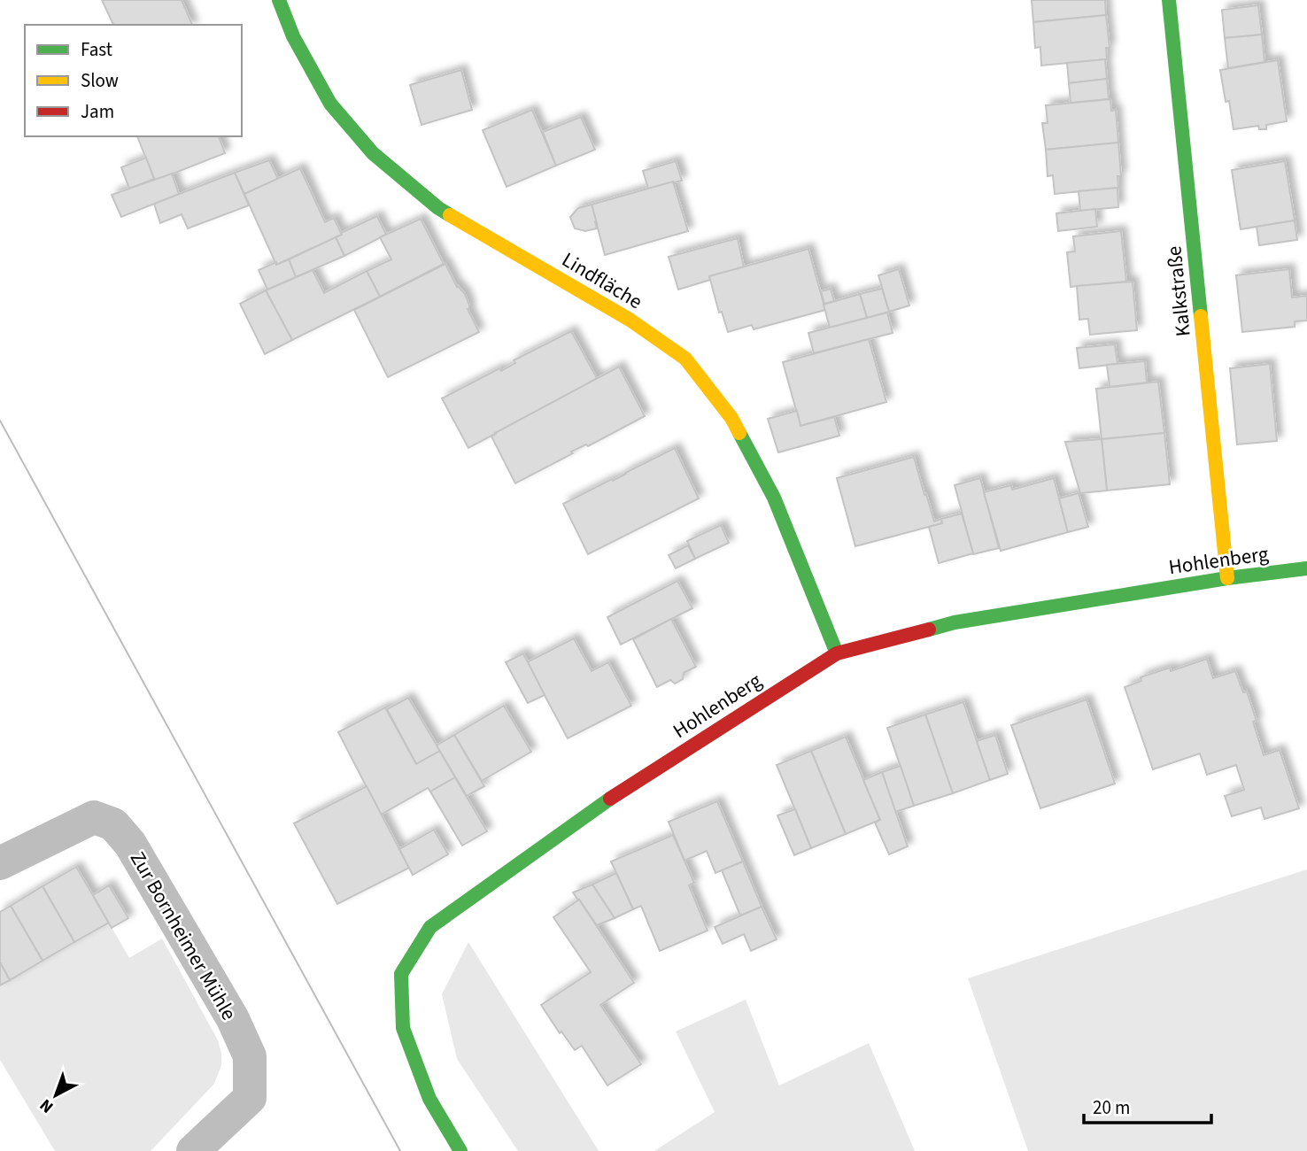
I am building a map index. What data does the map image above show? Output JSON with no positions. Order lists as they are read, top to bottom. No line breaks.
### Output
{"streets":{"street":["Lindfläche","Kalkstraße","Hohlenberg","Zur Bornheimer Mühle"]},"crossings":[["Lindfläche","Hohlenberg"],["Kalkstraße","Hohlenberg"]],"legend":["Fast","Slow","Jam"],"scale_bar":"20 m","north":"bottom left"}
